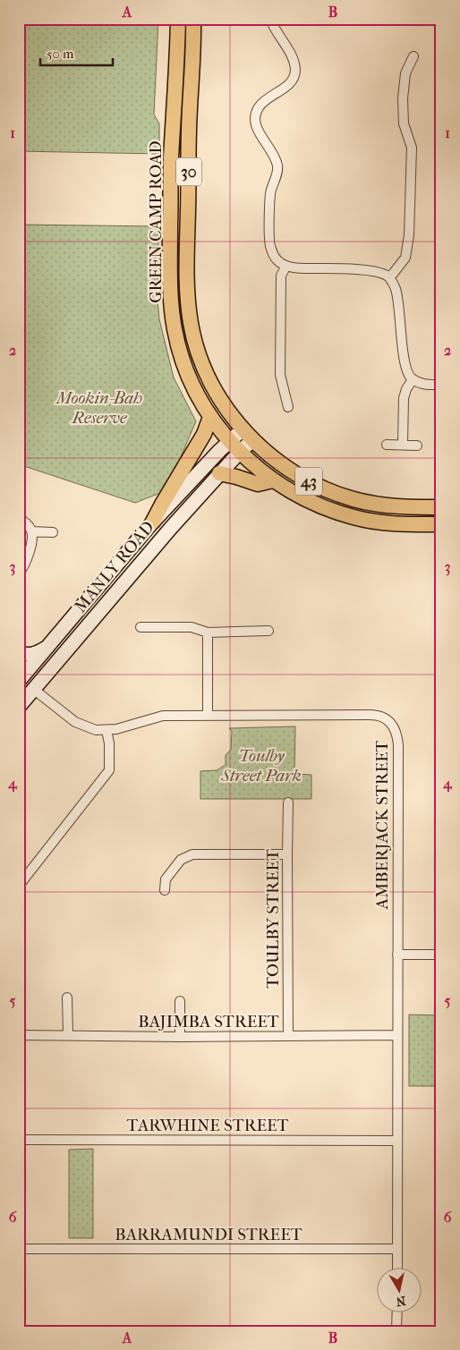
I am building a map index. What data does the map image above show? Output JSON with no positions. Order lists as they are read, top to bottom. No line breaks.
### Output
{"streets":{"main road":["30","GREEN CAMP ROAD","43","MANLY ROAD"],"street":["AMBERJACK STREET","TOULBY STREET","BAJIMBA STREET","TARWHINE STREET","BARRAMUNDI STREET"]},"crossings":[["GREEN CAMP ROAD","43"],["GREEN CAMP ROAD","MANLY ROAD"],["43","MANLY ROAD"],["MANLY ROAD","AMBERJACK STREET"],["AMBERJACK STREET","BAJIMBA STREET"],["AMBERJACK STREET","TARWHINE STREET"],["AMBERJACK STREET","BARRAMUNDI STREET"],["TOULBY STREET","BAJIMBA STREET"]],"parks":["Mookin-Bah Reserve","Toulby Street Park"],"scale_bar":"50 m","north":"bottom","grid":{"columns":["A","B"],"rows":["1","2","3","4","5","6"]}}
